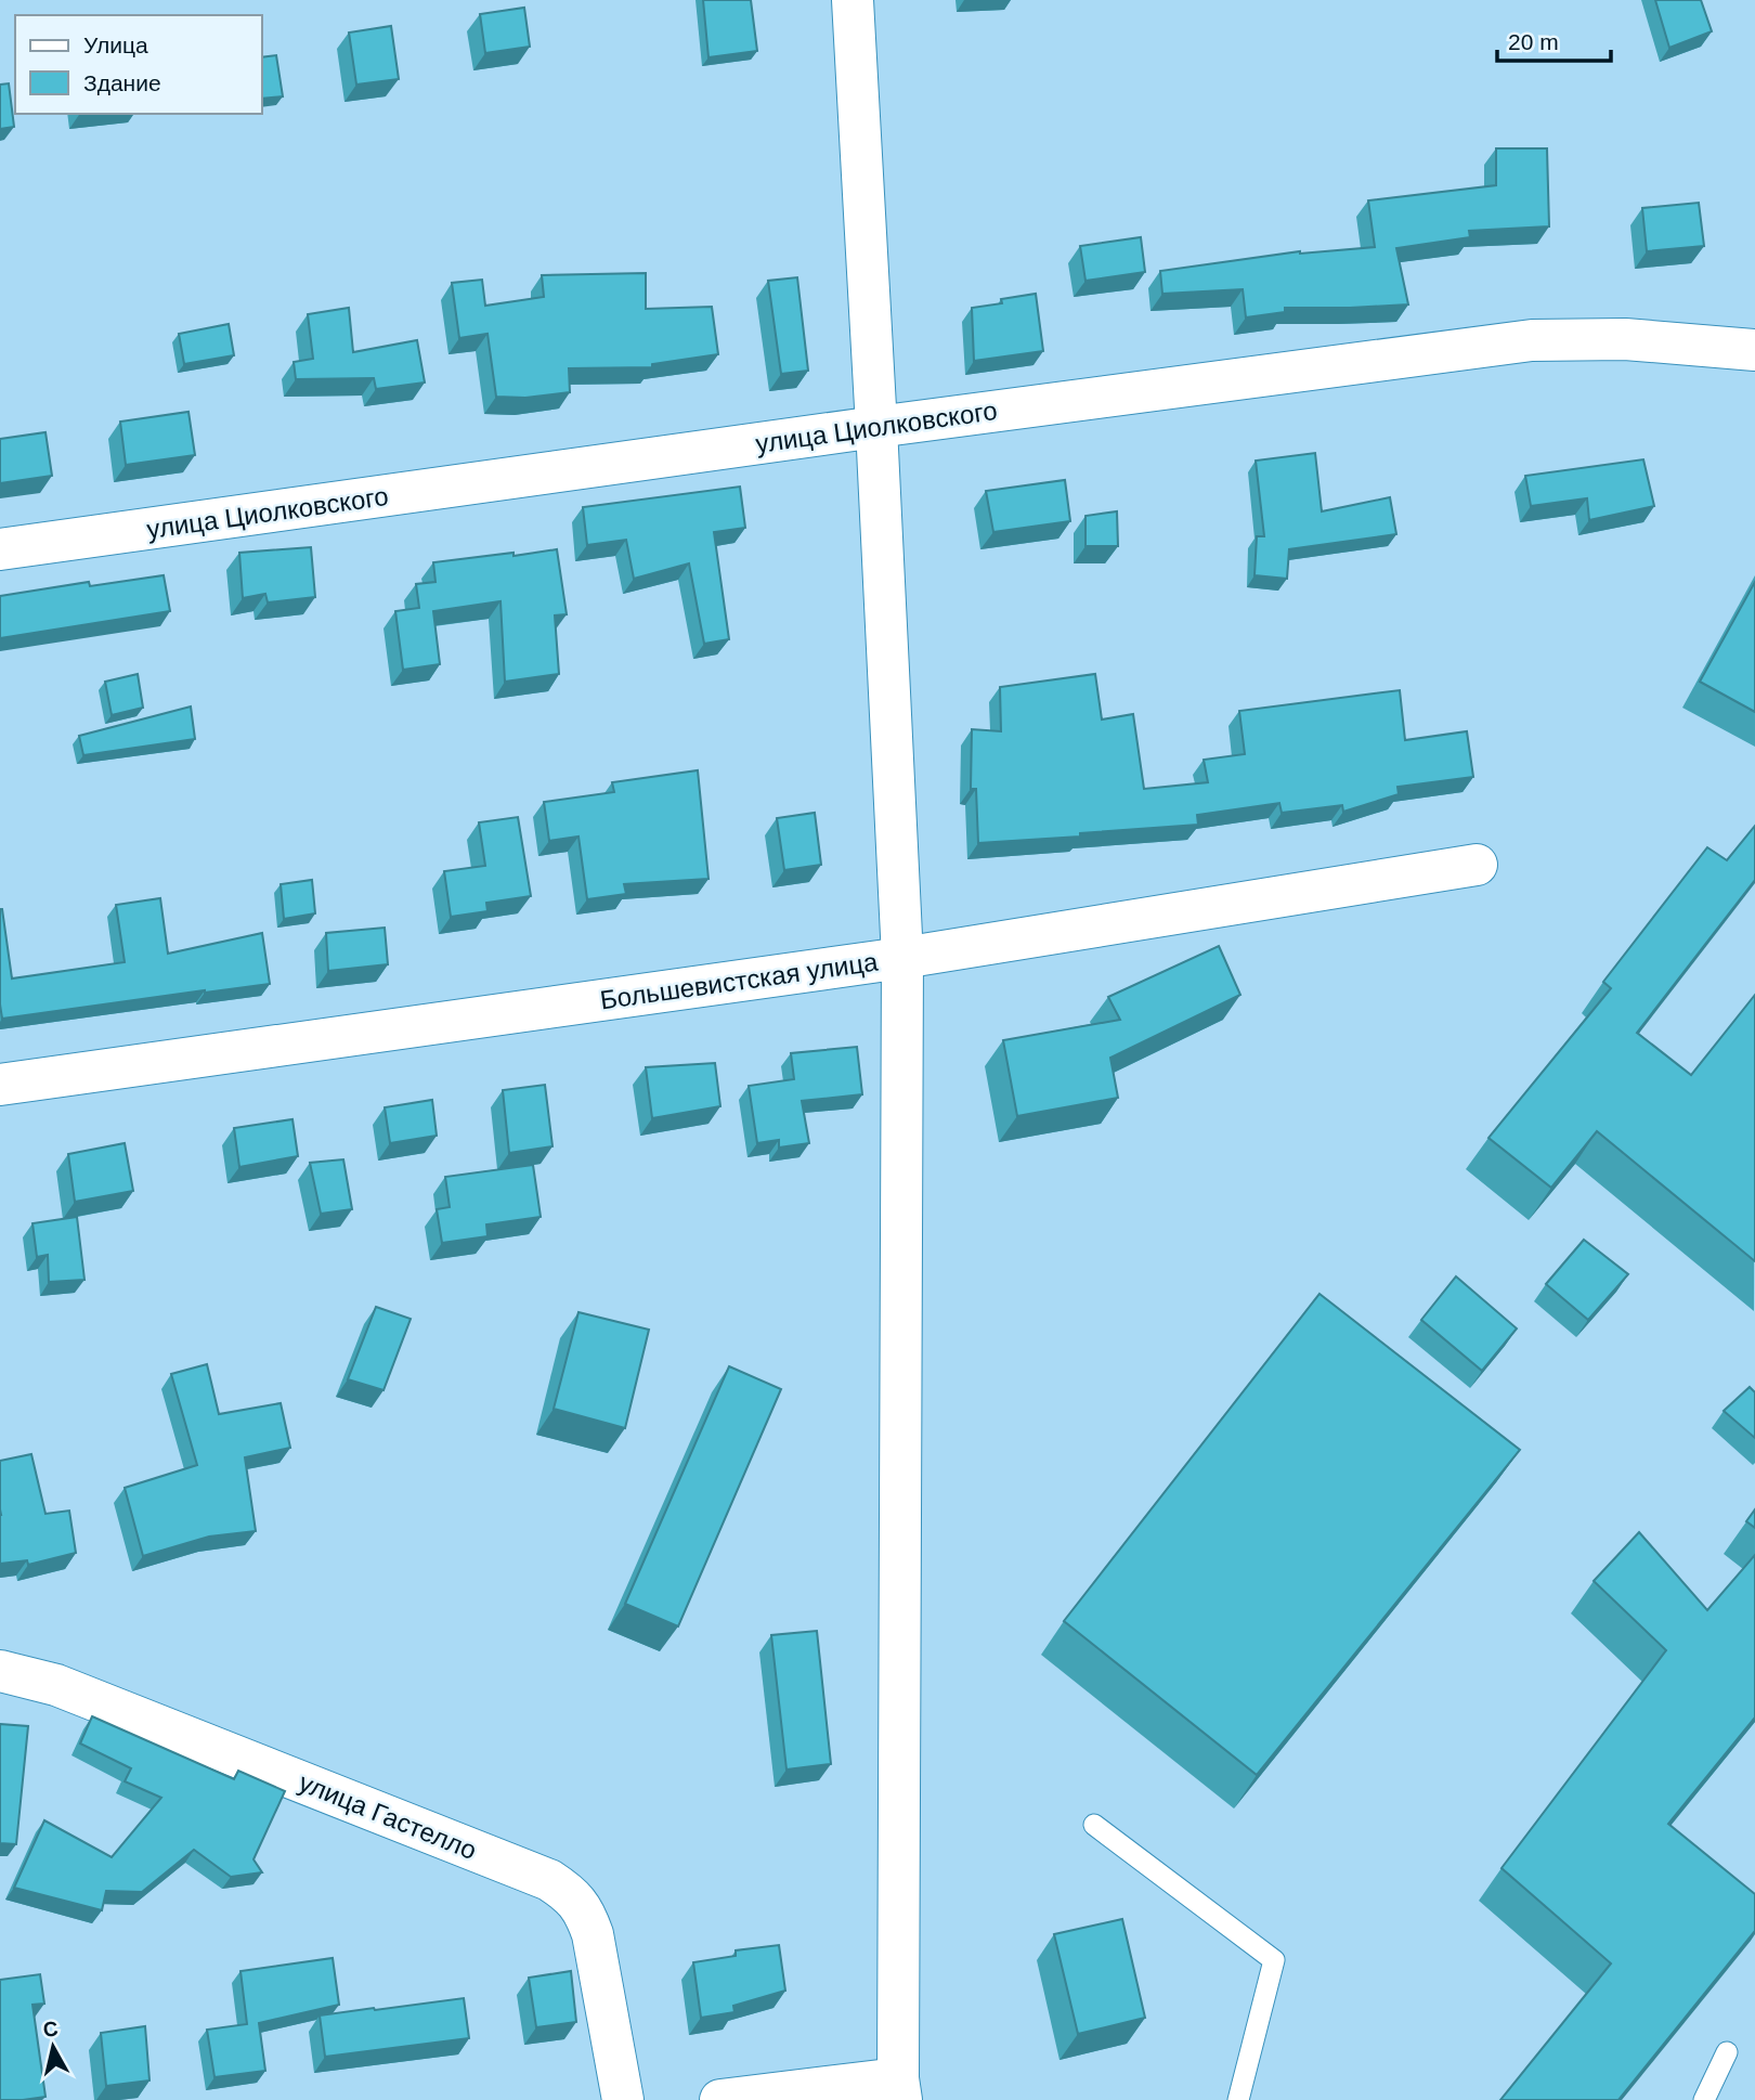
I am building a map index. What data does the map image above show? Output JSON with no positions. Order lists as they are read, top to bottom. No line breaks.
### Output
{"streets":{"street":["улица Циолковского","Большевистская улица","улица Гастелло"]},"legend":["Улица","Здание"],"scale_bar":"20 m","north":"top"}
